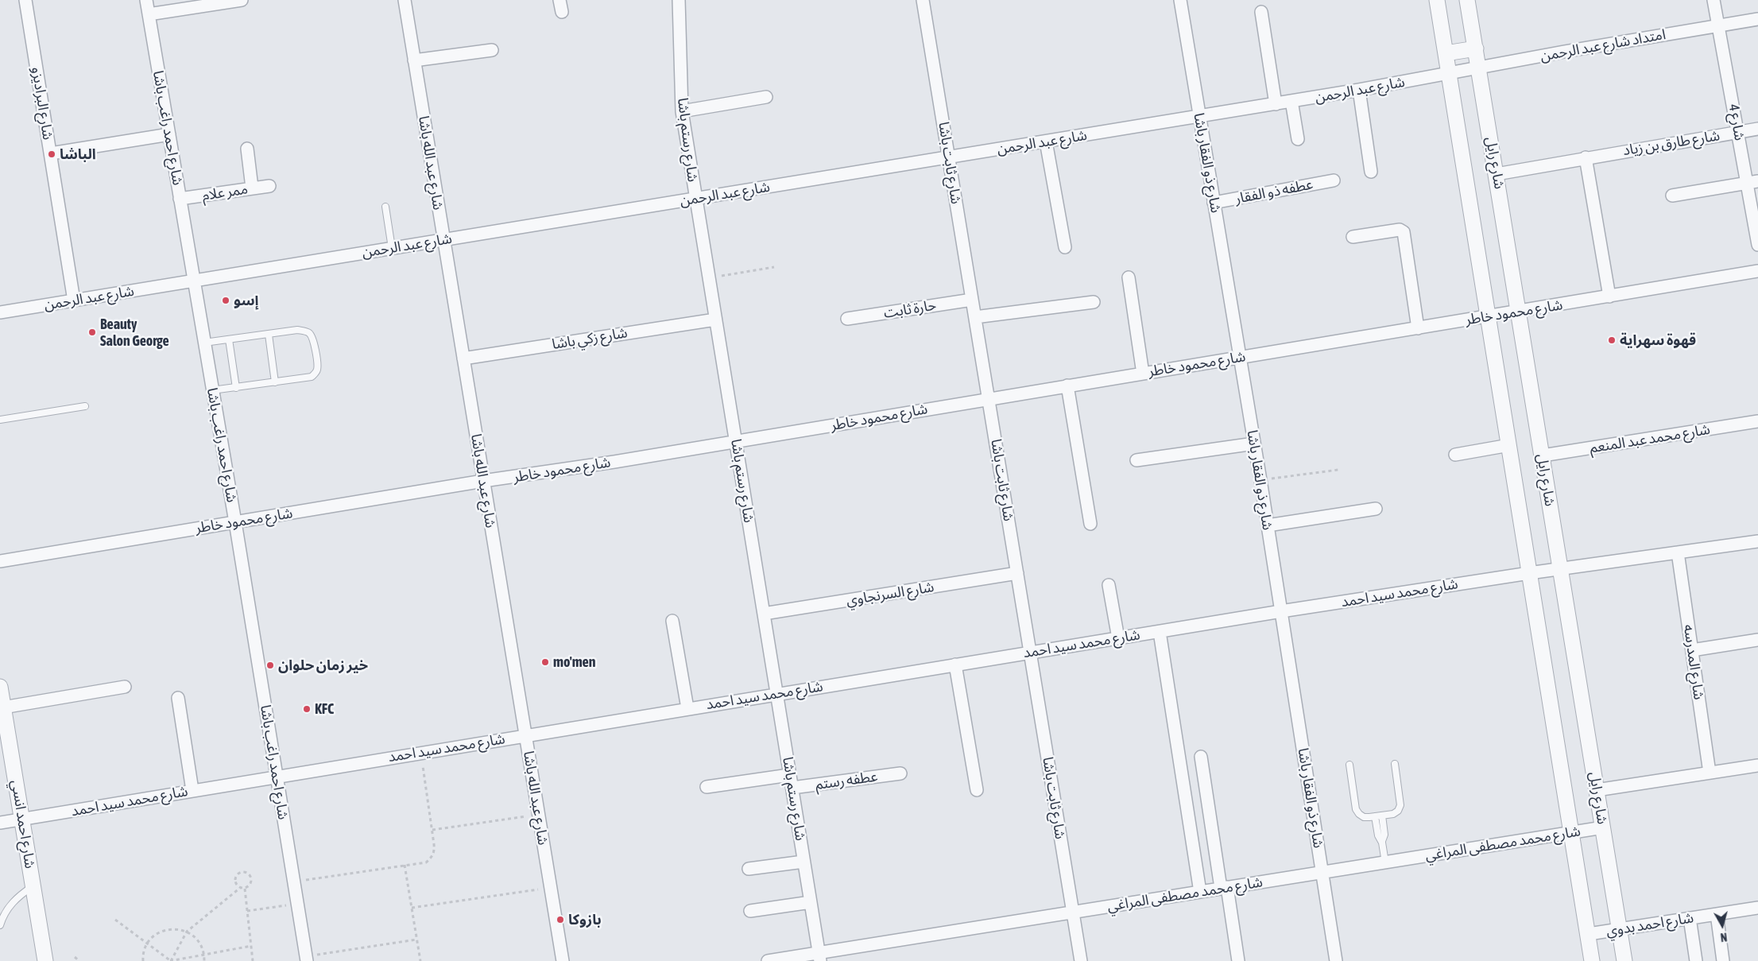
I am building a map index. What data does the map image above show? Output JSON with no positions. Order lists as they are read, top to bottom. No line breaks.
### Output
{"streets":{"street":["امتداد شارع عبد الرحمن","شارع عبد الرحمن","شارع البراديزو","شارع 4","شارع احمد راغب باشا","شارع رستم باشا","شارع طارق بن زياد","شارع عبد الله باشا","شارع ثابت باشا","شارع ذو الفقار باشا","شارع رايل","عطفه ذو الفقار","ممر علام","حارة ثابت","شارع محمود خاطر","شارع زكي باشا","شارع محمد عبد المنعم","شارع محمد سيد احمد","شارع السرنجاوي","شارع المدرسه","عطفه رستم","شارع احمد انسي","شارع محمد مصطفى المراغي","شارع احمد بدوي"]},"crossings":[["امتداد شارع عبد الرحمن","شارع عبد الرحمن"],["امتداد شارع عبد الرحمن","شارع 4"],["امتداد شارع عبد الرحمن","شارع رايل"],["شارع عبد الرحمن","شارع البراديزو"],["شارع عبد الرحمن","شارع احمد راغب باشا"],["شارع عبد الرحمن","شارع رستم باشا"],["شارع عبد الرحمن","شارع عبد الله باشا"],["شارع عبد الرحمن","شارع ثابت باشا"],["شارع عبد الرحمن","شارع ذو الفقار باشا"],["شارع 4","شارع طارق بن زياد"],["شارع احمد راغب باشا","ممر علام"],["شارع احمد راغب باشا","شارع محمود خاطر"],["شارع احمد راغب باشا","شارع محمد سيد احمد"],["شارع رستم باشا","شارع محمود خاطر"],["شارع رستم باشا","شارع زكي باشا"],["شارع رستم باشا","شارع محمد سيد احمد"],["شارع رستم باشا","شارع السرنجاوي"],["شارع رستم باشا","عطفه رستم"],["شارع رستم باشا","شارع محمد مصطفى المراغي"],["شارع طارق بن زياد","شارع رايل"],["شارع عبد الله باشا","شارع محمود خاطر"],["شارع عبد الله باشا","شارع زكي باشا"],["شارع عبد الله باشا","شارع محمد سيد احمد"],["شارع ثابت باشا","حارة ثابت"],["شارع ثابت باشا","شارع محمود خاطر"],["شارع ثابت باشا","شارع محمد سيد احمد"],["شارع ثابت باشا","شارع السرنجاوي"],["شارع ثابت باشا","شارع محمد مصطفى المراغي"],["شارع ذو الفقار باشا","عطفه ذو الفقار"],["شارع ذو الفقار باشا","شارع محمود خاطر"],["شارع ذو الفقار باشا","شارع محمد سيد احمد"],["شارع ذو الفقار باشا","شارع محمد مصطفى المراغي"],["شارع رايل","شارع محمود خاطر"],["شارع رايل","شارع محمد عبد المنعم"],["شارع رايل","شارع محمد سيد احمد"],["شارع رايل","شارع محمد مصطفى المراغي"],["شارع رايل","شارع احمد بدوي"],["شارع محمد سيد احمد","شارع المدرسه"],["شارع محمد سيد احمد","شارع احمد انسي"]],"places":["الباشا","إسو","Beauty Salon George","قهوة سهراية","mo'men","خير زمان حلوان","KFC","بازوكا"],"north":"bottom"}
